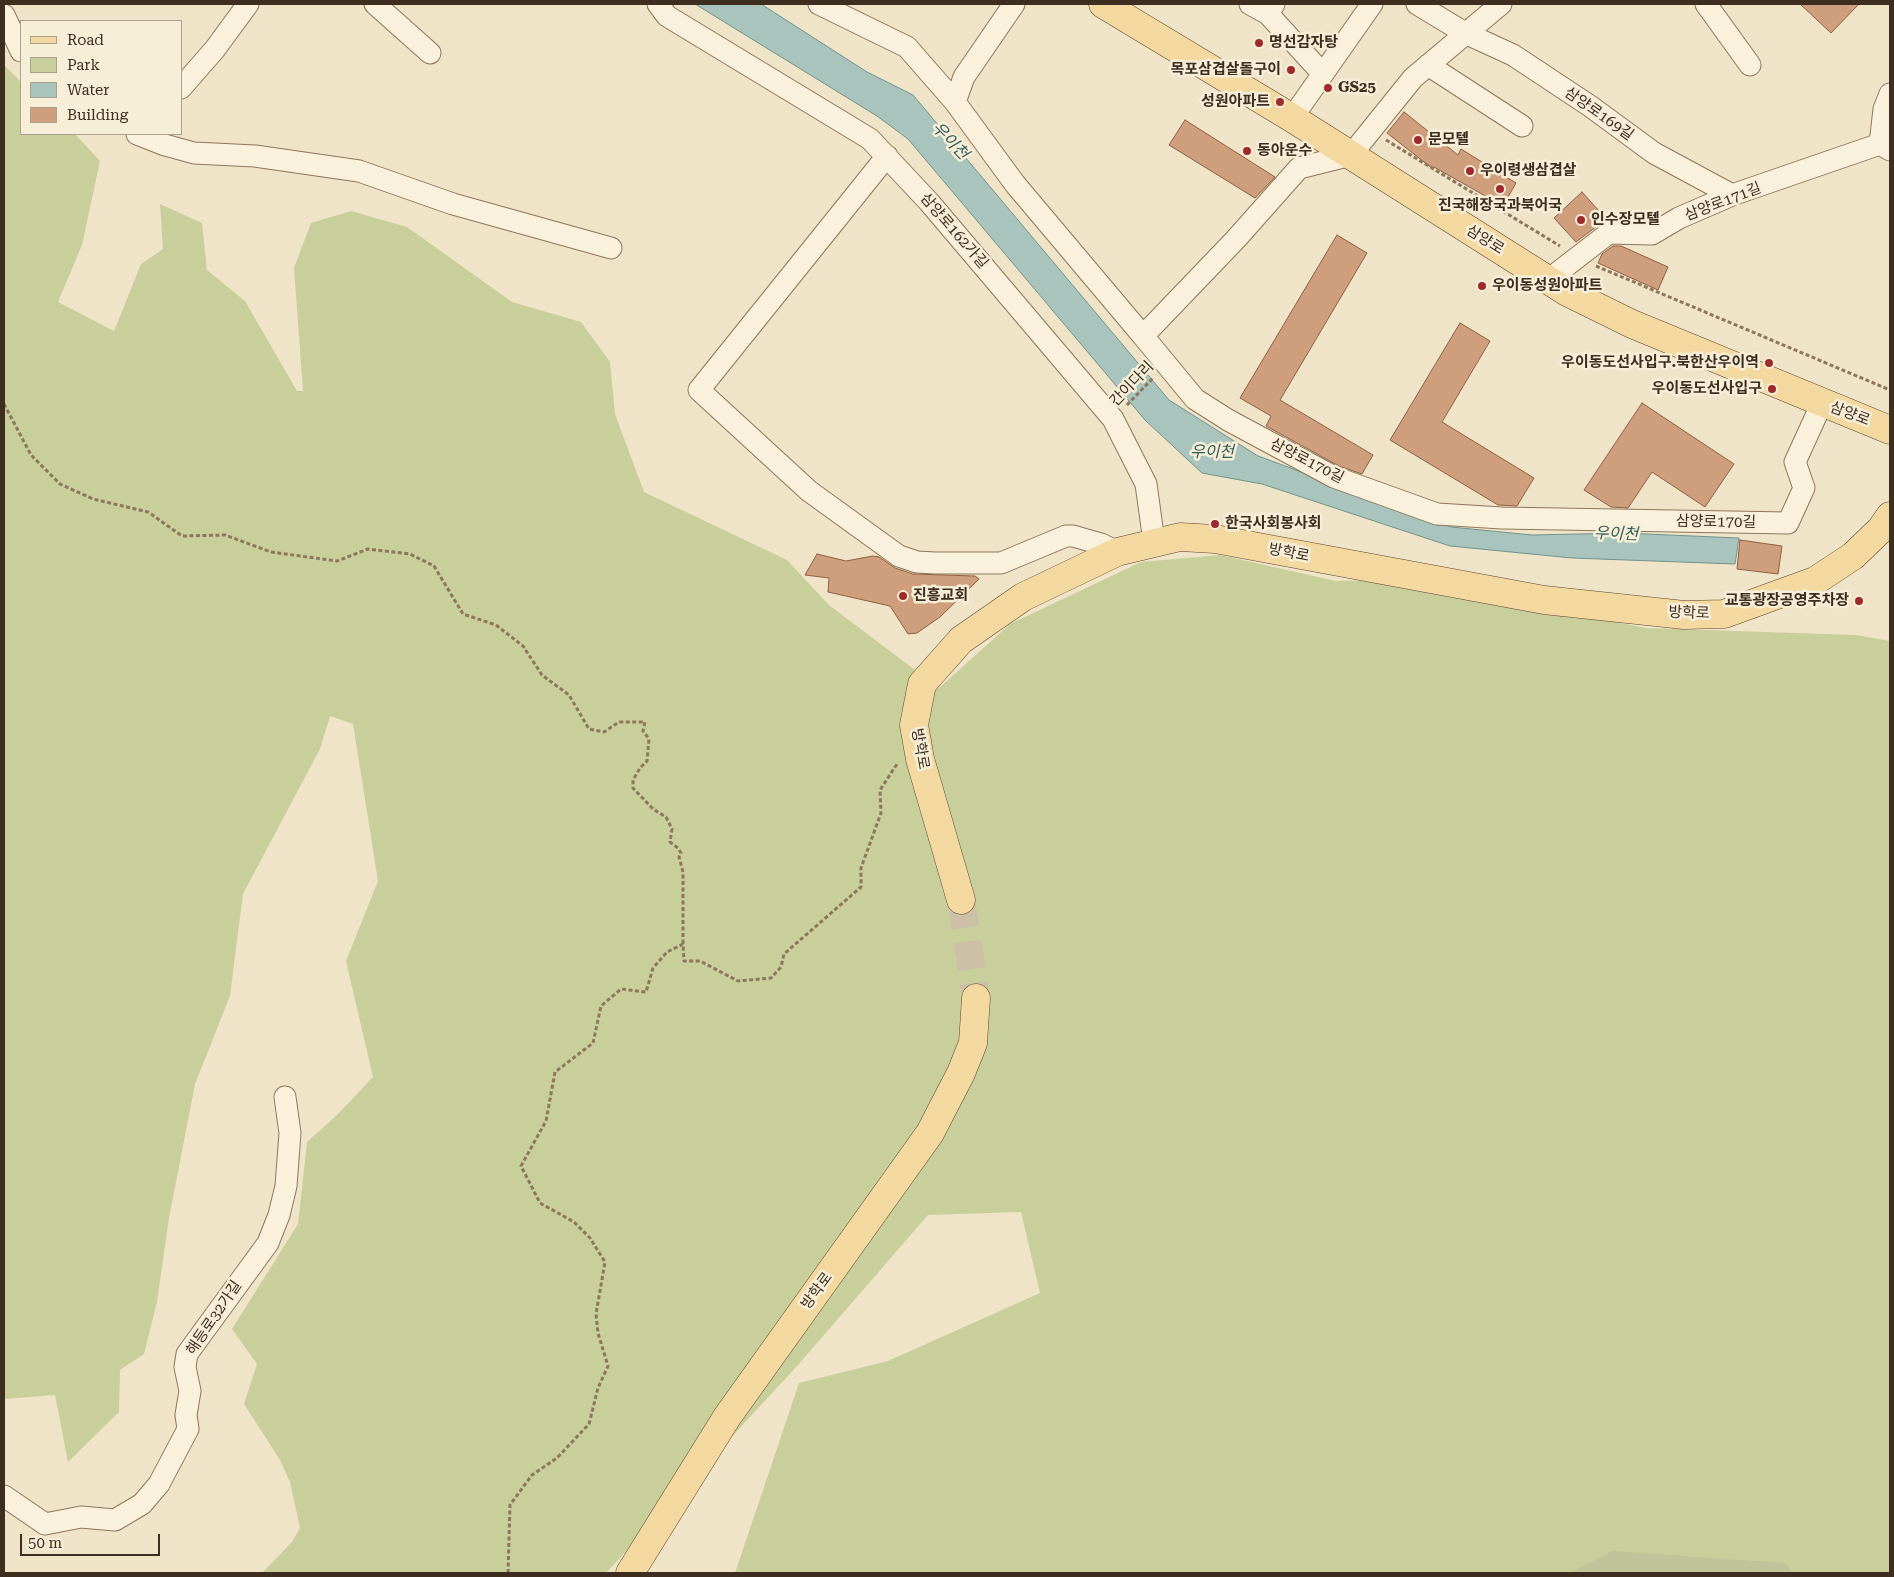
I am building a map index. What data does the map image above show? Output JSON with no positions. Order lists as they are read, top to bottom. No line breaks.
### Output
{"streets":{"main road":["삼양로","방학로"],"street":["삼양로169길","삼양로171길","삼양로162가길","삼양로170길","해등로32가길"],"path":["간이다리"]},"crossings":[["삼양로169길","삼양로171길"],["삼양로171길","삼양로"],["삼양로162가길","간이다리"],["삼양로162가길","방학로"],["삼양로","삼양로170길"],["간이다리","삼양로170길"]],"water":["우이천"],"places":["명선감자탕","목포삼겹살돌구이","GS25","성원아파트","문모텔","동아운수","우이령생삼겹살","진국해장국과북어국","인수장모텔","우이동성원아파트","우이동도선사입구.북한산우이역","우이동도선사입구","한국사회봉사회","진흥교회","교통광장공영주차장"],"legend":["Road","Park","Water","Building"],"scale_bar":"50 m"}
